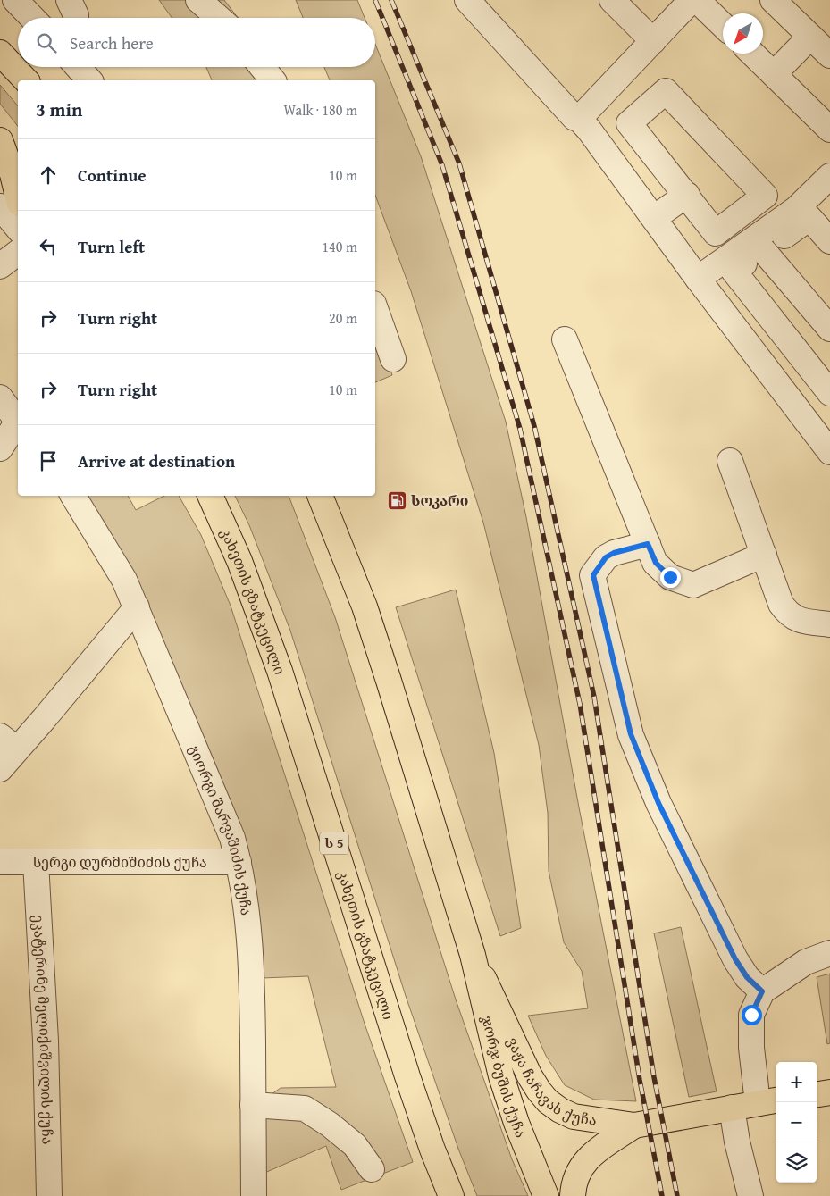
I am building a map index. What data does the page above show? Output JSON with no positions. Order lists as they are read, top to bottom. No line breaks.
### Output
{"streets":{"main road":["კახეთის გზატკეცილი","ს 5","ჯორჯ ბუშის ქუჩა","ვაჟა ჩაჩავას ქუჩა"],"street":["გიორგი შარვაშიძის ქუჩა","სერგი დურმიშიძის ქუჩა","ეკატერინე მელიქიშვილის ქუჩა"]},"crossings":[["გიორგი შარვაშიძის ქუჩა","სერგი დურმიშიძის ქუჩა"],["სერგი დურმიშიძის ქუჩა","ეკატერინე მელიქიშვილის ქუჩა"],["ჯორჯ ბუშის ქუჩა","ვაჟა ჩაჩავას ქუჩა"]],"places":{"fuel station":["სოკარი"]},"north":"bottom left","page":{"search":"Search here","heading":["3 min","Walk · 180 m"],"list":[["Continue","10 m"],["Turn left","140 m"],["Turn right","20 m"],["Turn right","10 m"],"Arrive at destination"],"map_buttons":["+","−"]}}
